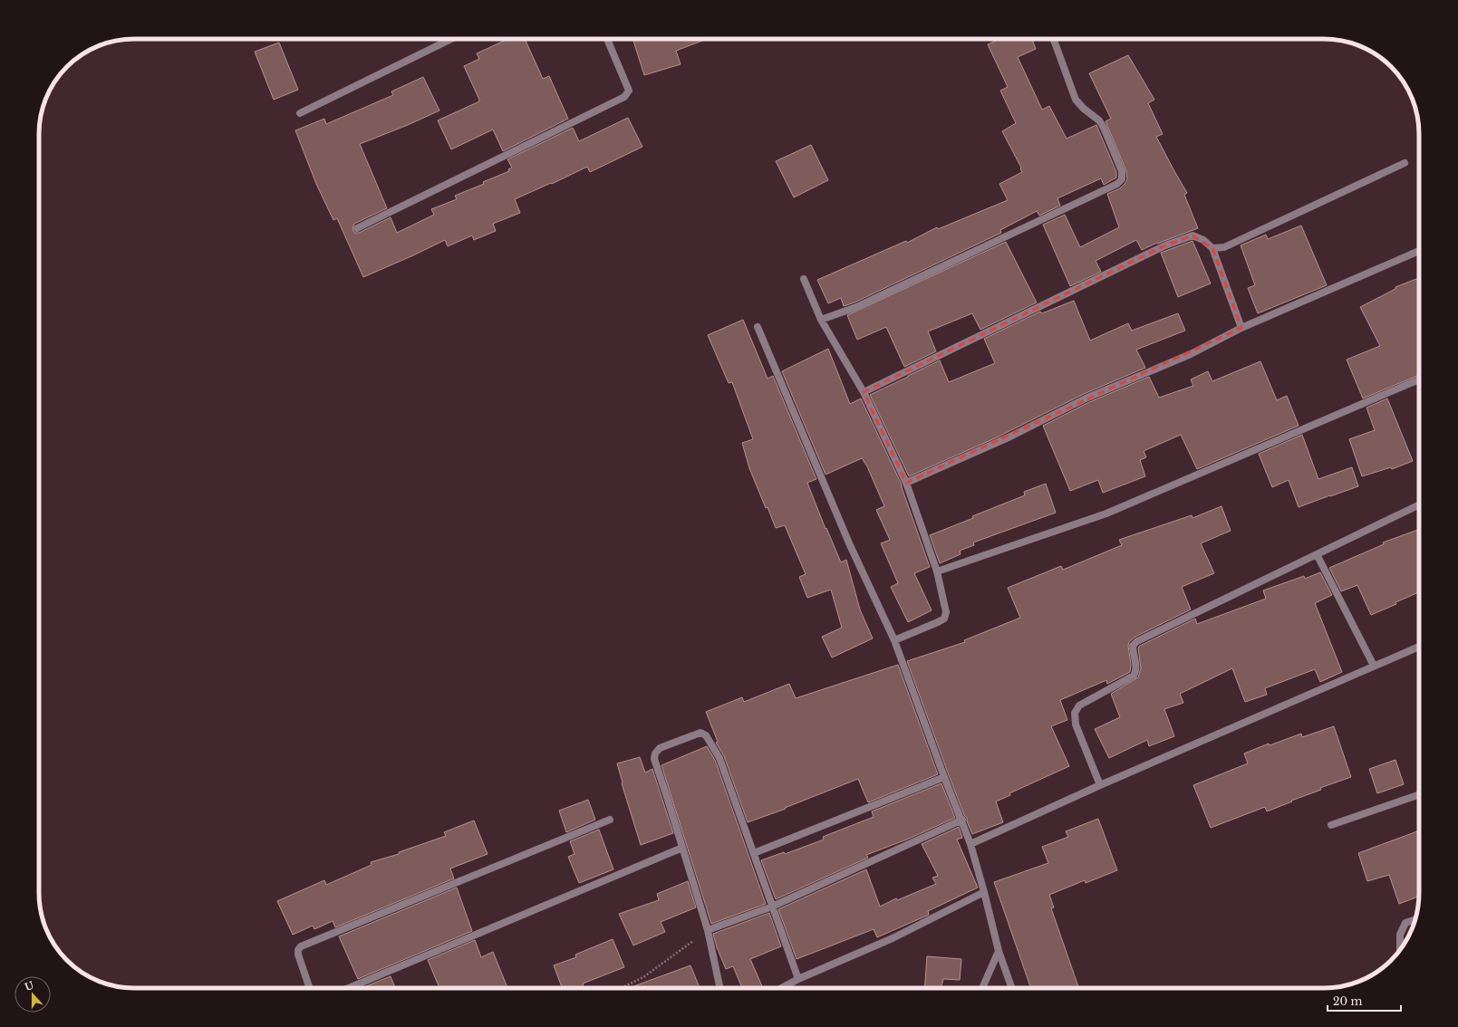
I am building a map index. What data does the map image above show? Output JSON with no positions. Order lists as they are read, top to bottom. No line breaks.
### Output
{"scale_bar":"20 m","north":"top"}
